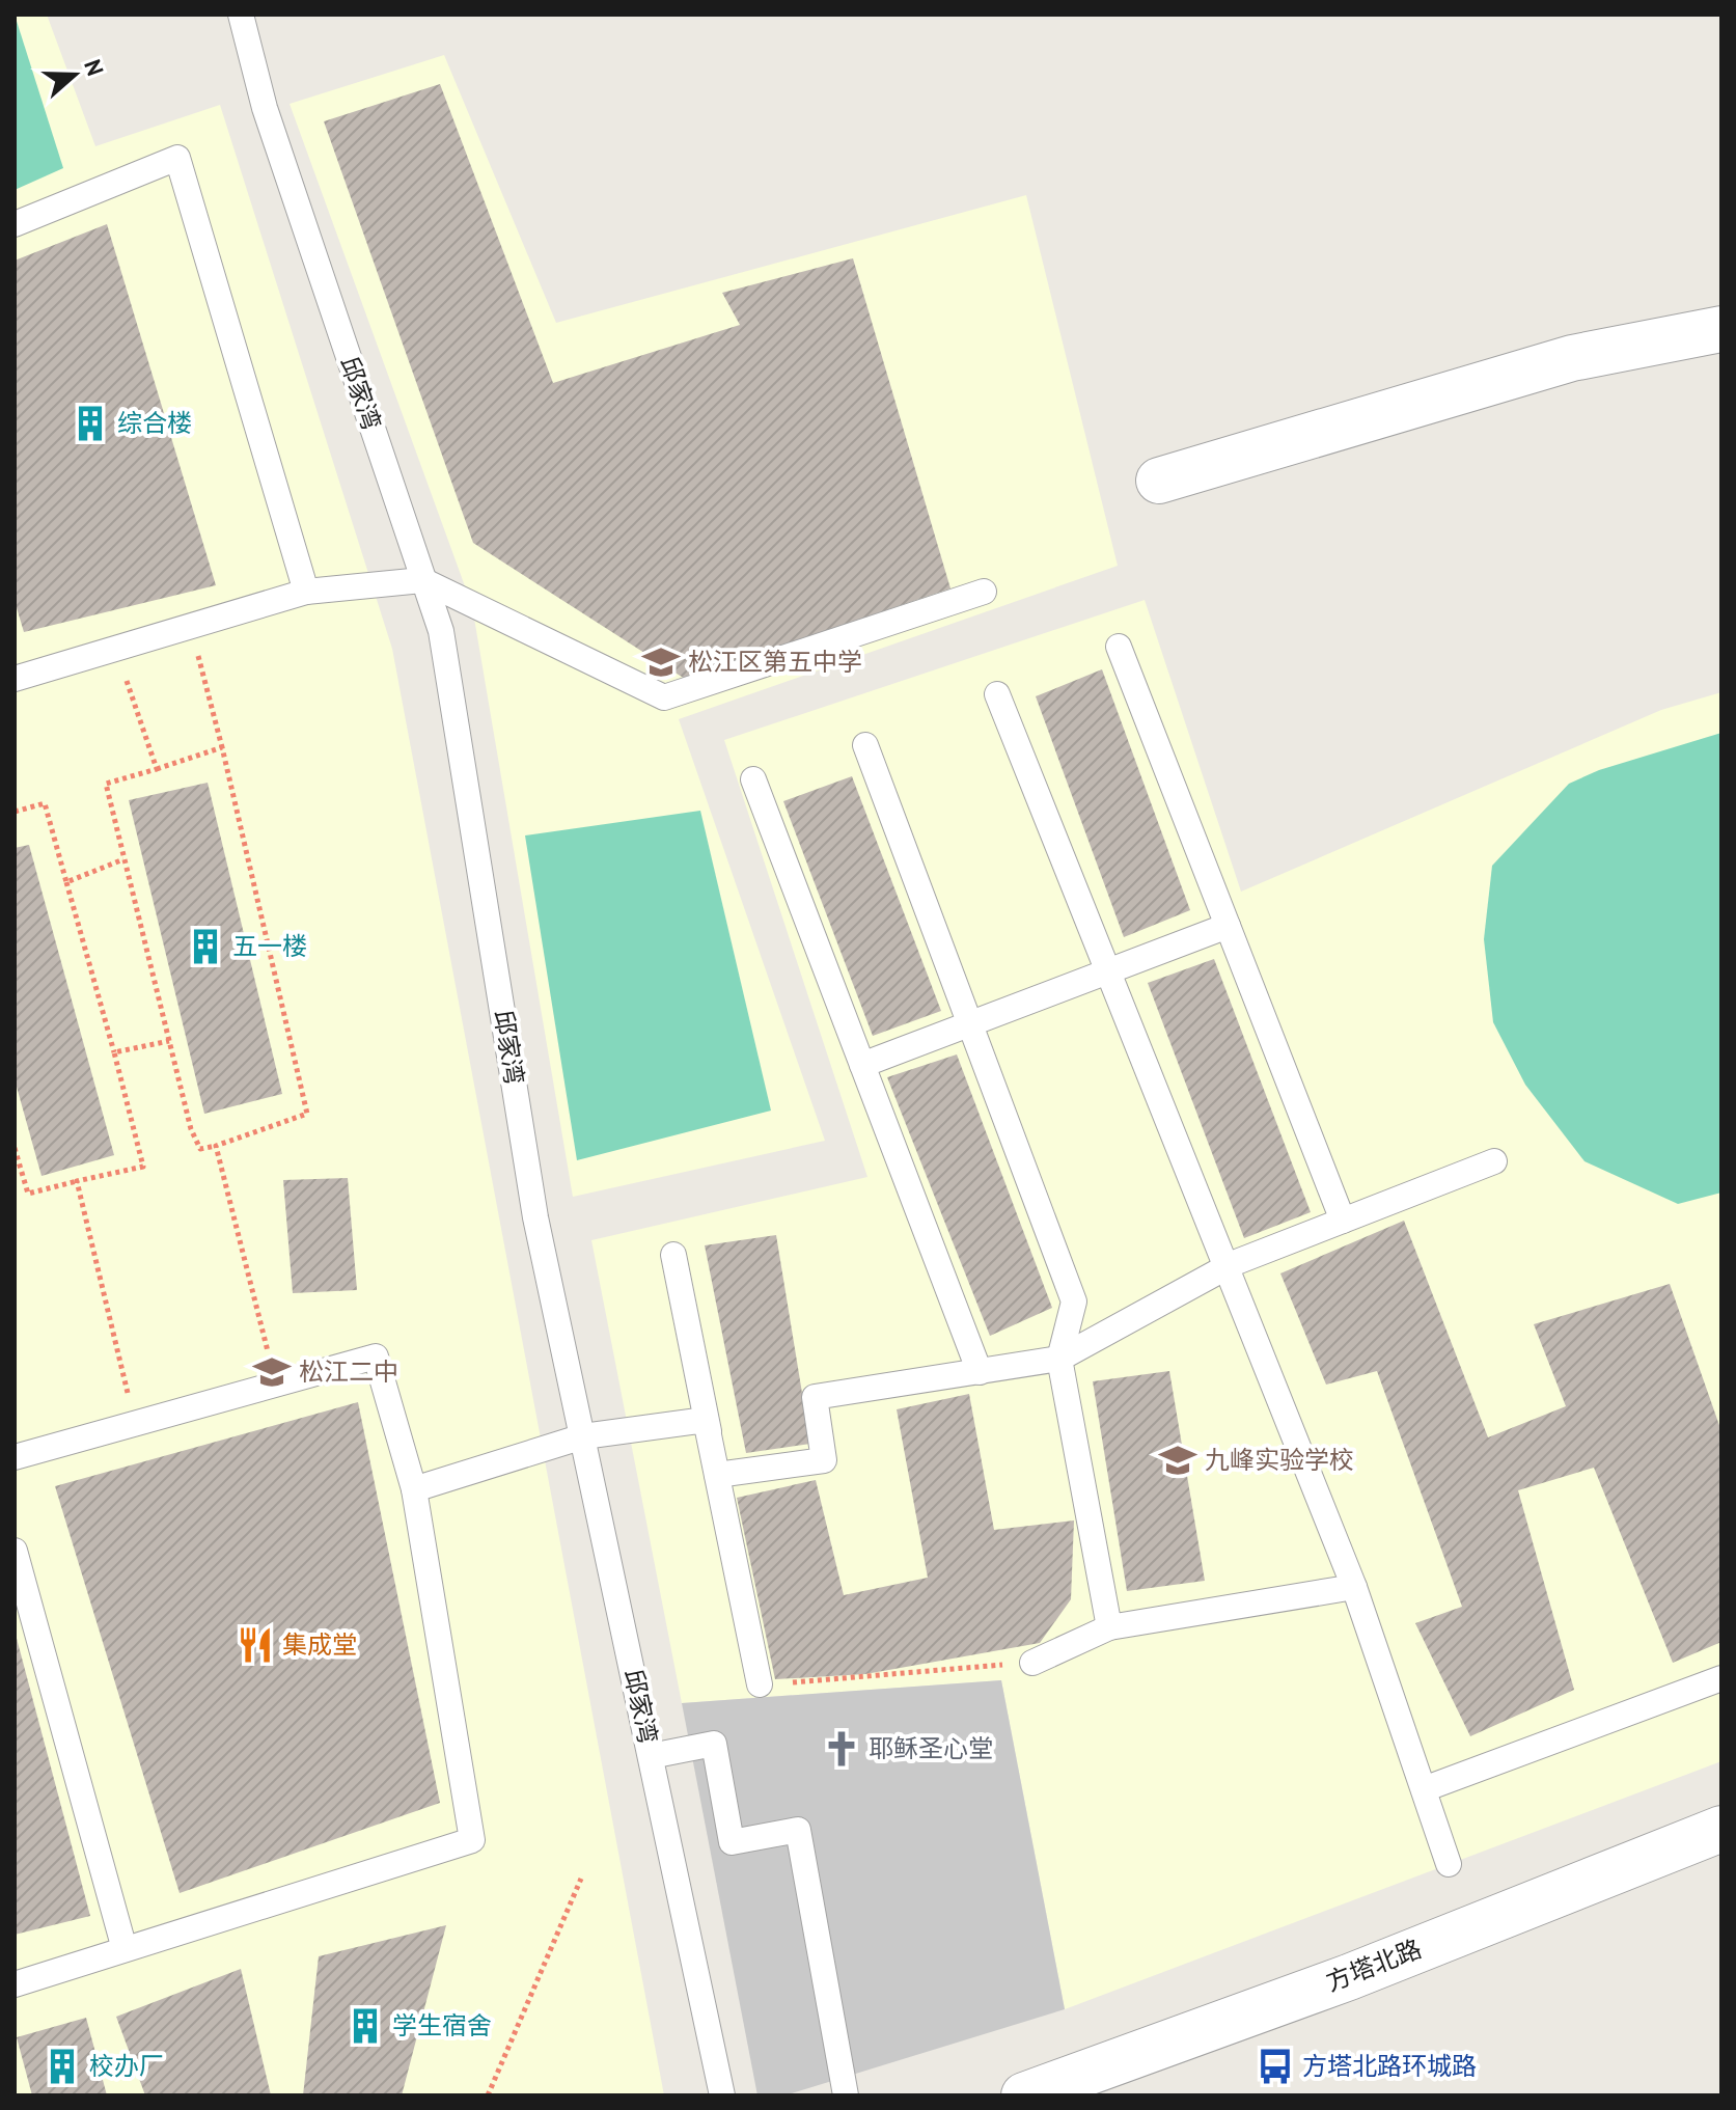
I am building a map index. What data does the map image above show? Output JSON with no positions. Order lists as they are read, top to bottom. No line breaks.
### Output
{"streets":{"street":["方塔北路"],"lane":["邱家湾"]},"places":{"building":["综合楼","五一楼","学生宿舍","校办厂"],"school or university":["松江区第五中学","松江二中","九峰实验学校"],"restaurant":["集成堂"],"church":["耶稣圣心堂"],"bus stop":["方塔北路环城路"]},"north":"right"}
